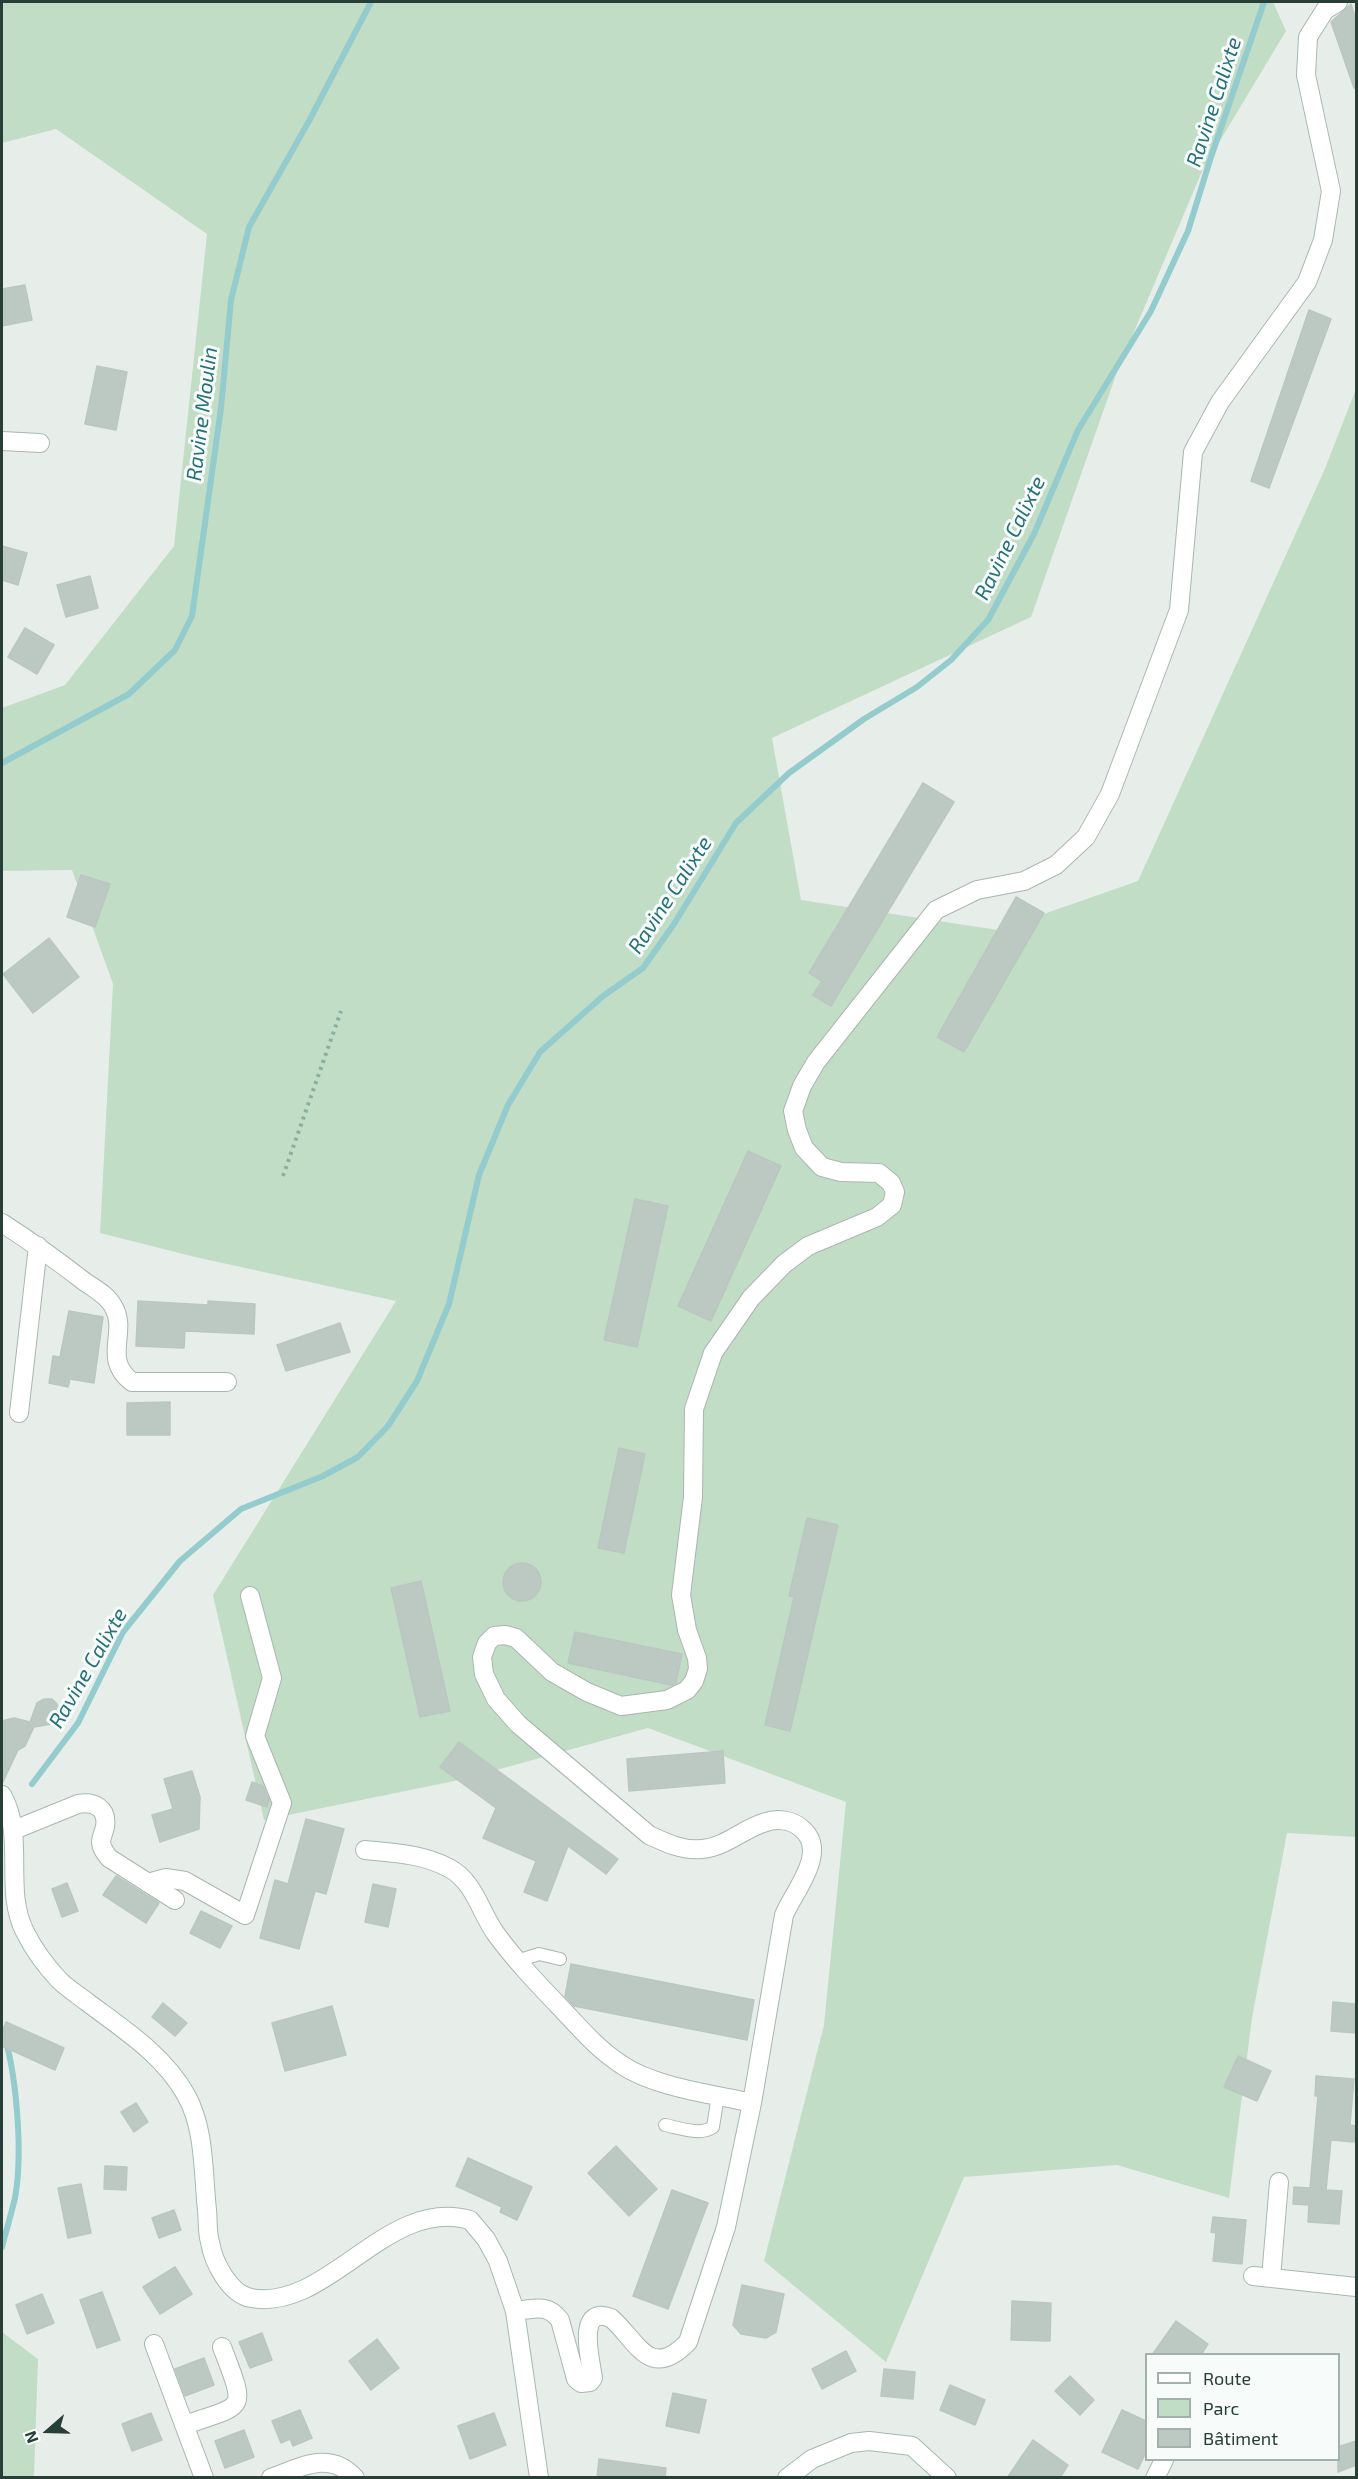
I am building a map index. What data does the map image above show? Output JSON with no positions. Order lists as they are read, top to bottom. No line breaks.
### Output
{"water":["Ravine Calixte","Ravine Moulin"],"legend":["Route","Parc","Bâtiment"],"north":"left"}
